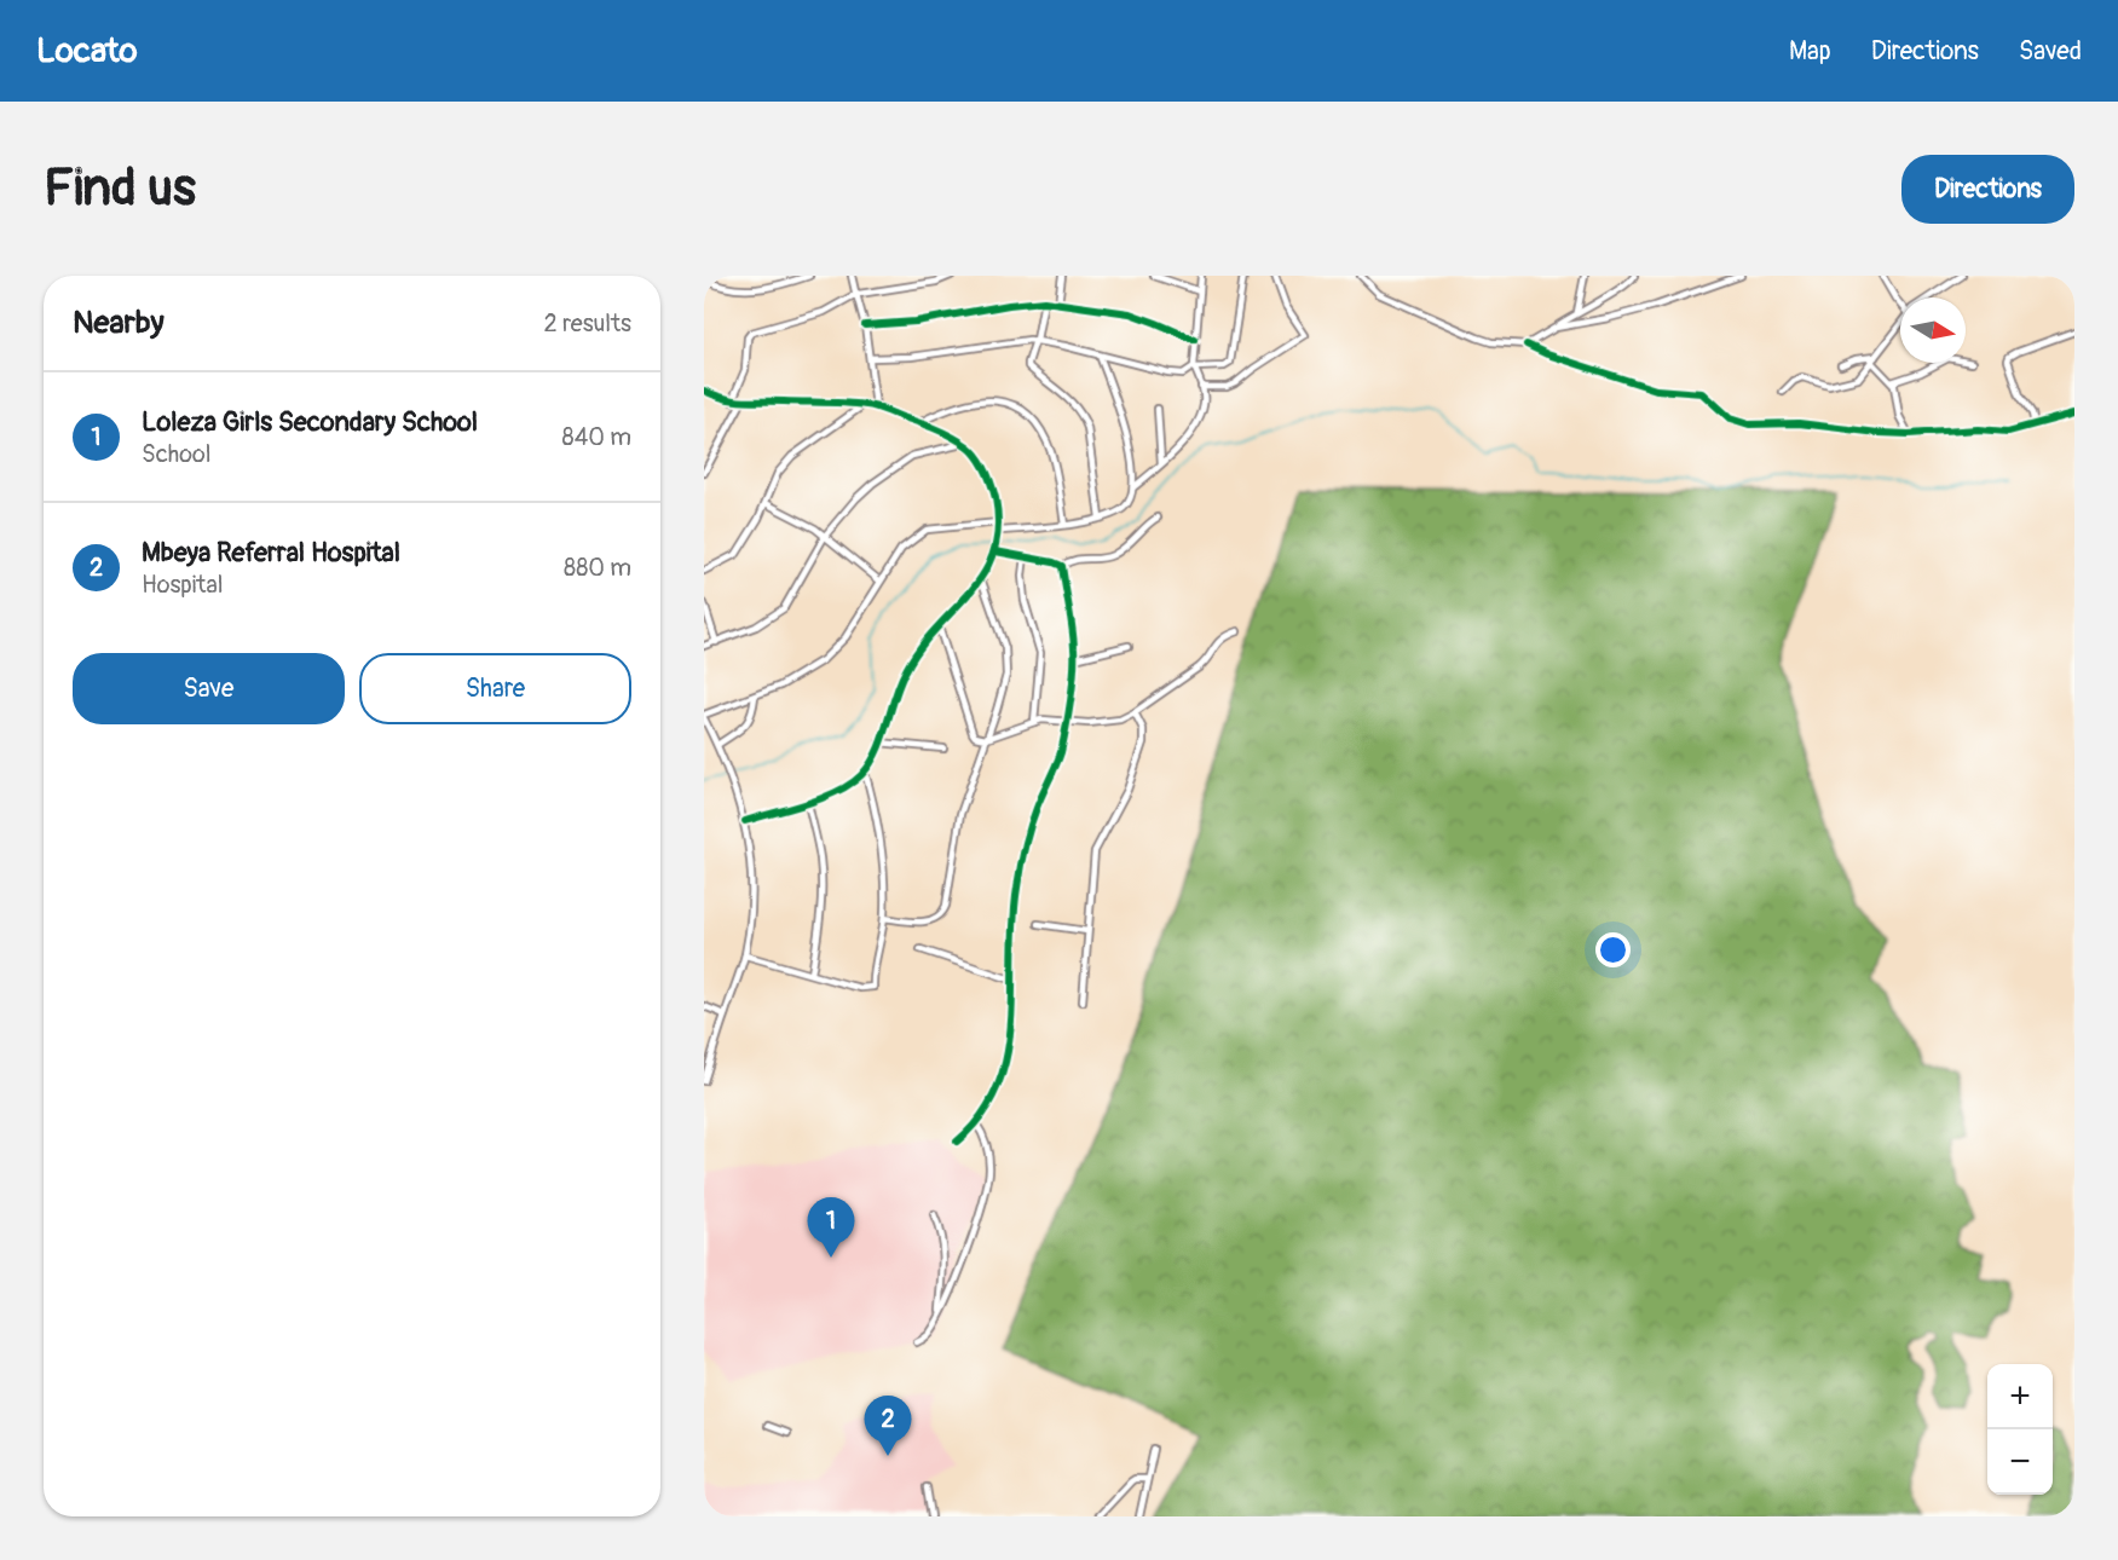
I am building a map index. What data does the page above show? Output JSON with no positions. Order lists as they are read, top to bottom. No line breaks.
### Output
{"north":"right","page":{"header":"Locato","nav":["Map","Directions","Saved"],"buttons":["Directions",["Save","Share"]],"title":"Find us","heading":["Nearby","2 results"],"list":[{"mark":"1","name":"Loleza Girls Secondary School","note":"School","value":"840 m"},{"mark":"2","name":"Mbeya Referral Hospital","note":"Hospital","value":"880 m"}],"pins":["1","2"],"map_buttons":["+","−"]}}
